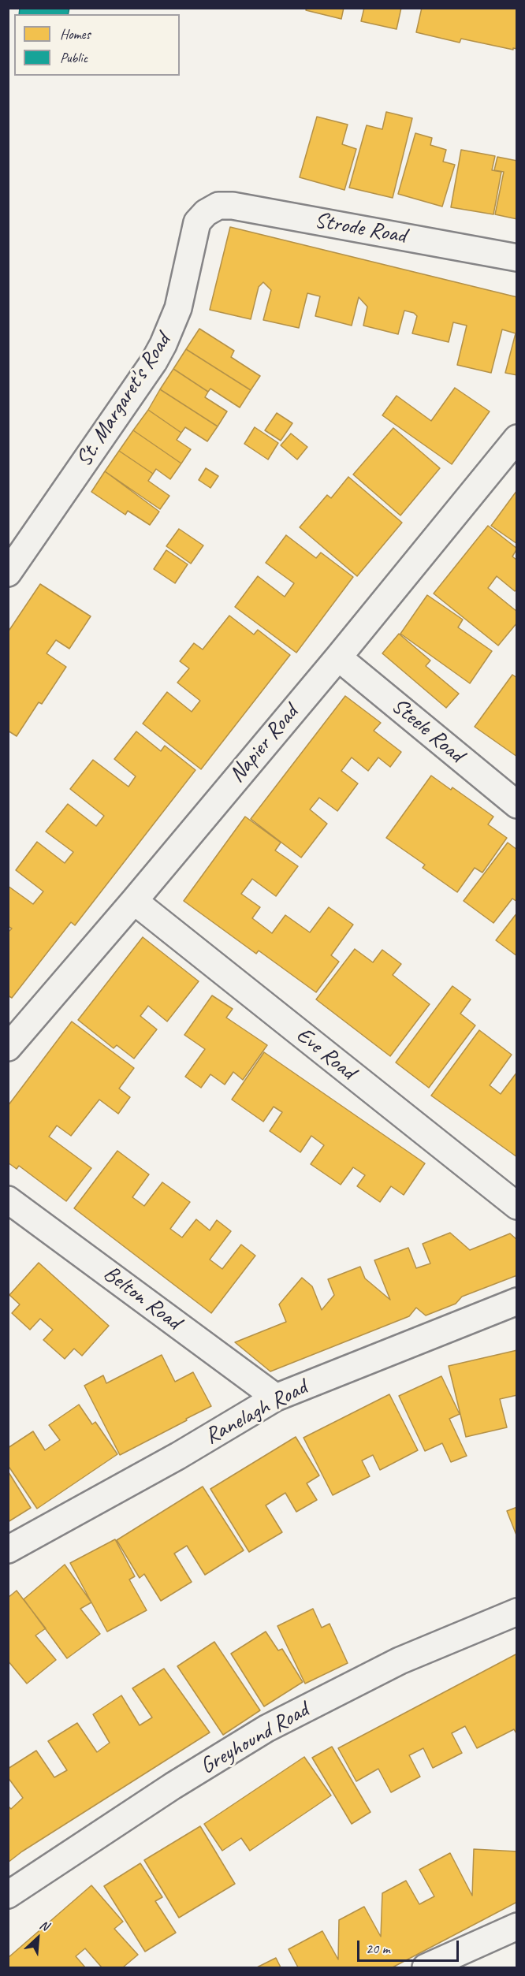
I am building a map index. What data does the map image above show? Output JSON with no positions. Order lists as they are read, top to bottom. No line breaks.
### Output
{"streets":{"street":["Strode Road","St. Margaret's Road","Steele Road","Napier Road","Eve Road","Belton Road","Ranelagh Road","Greyhound Road"]},"crossings":[["Strode Road","St. Margaret's Road"],["Steele Road","Napier Road"],["Napier Road","Eve Road"],["Belton Road","Ranelagh Road"]],"legend":["Homes","Public"],"scale_bar":"20 m","north":"top right"}
